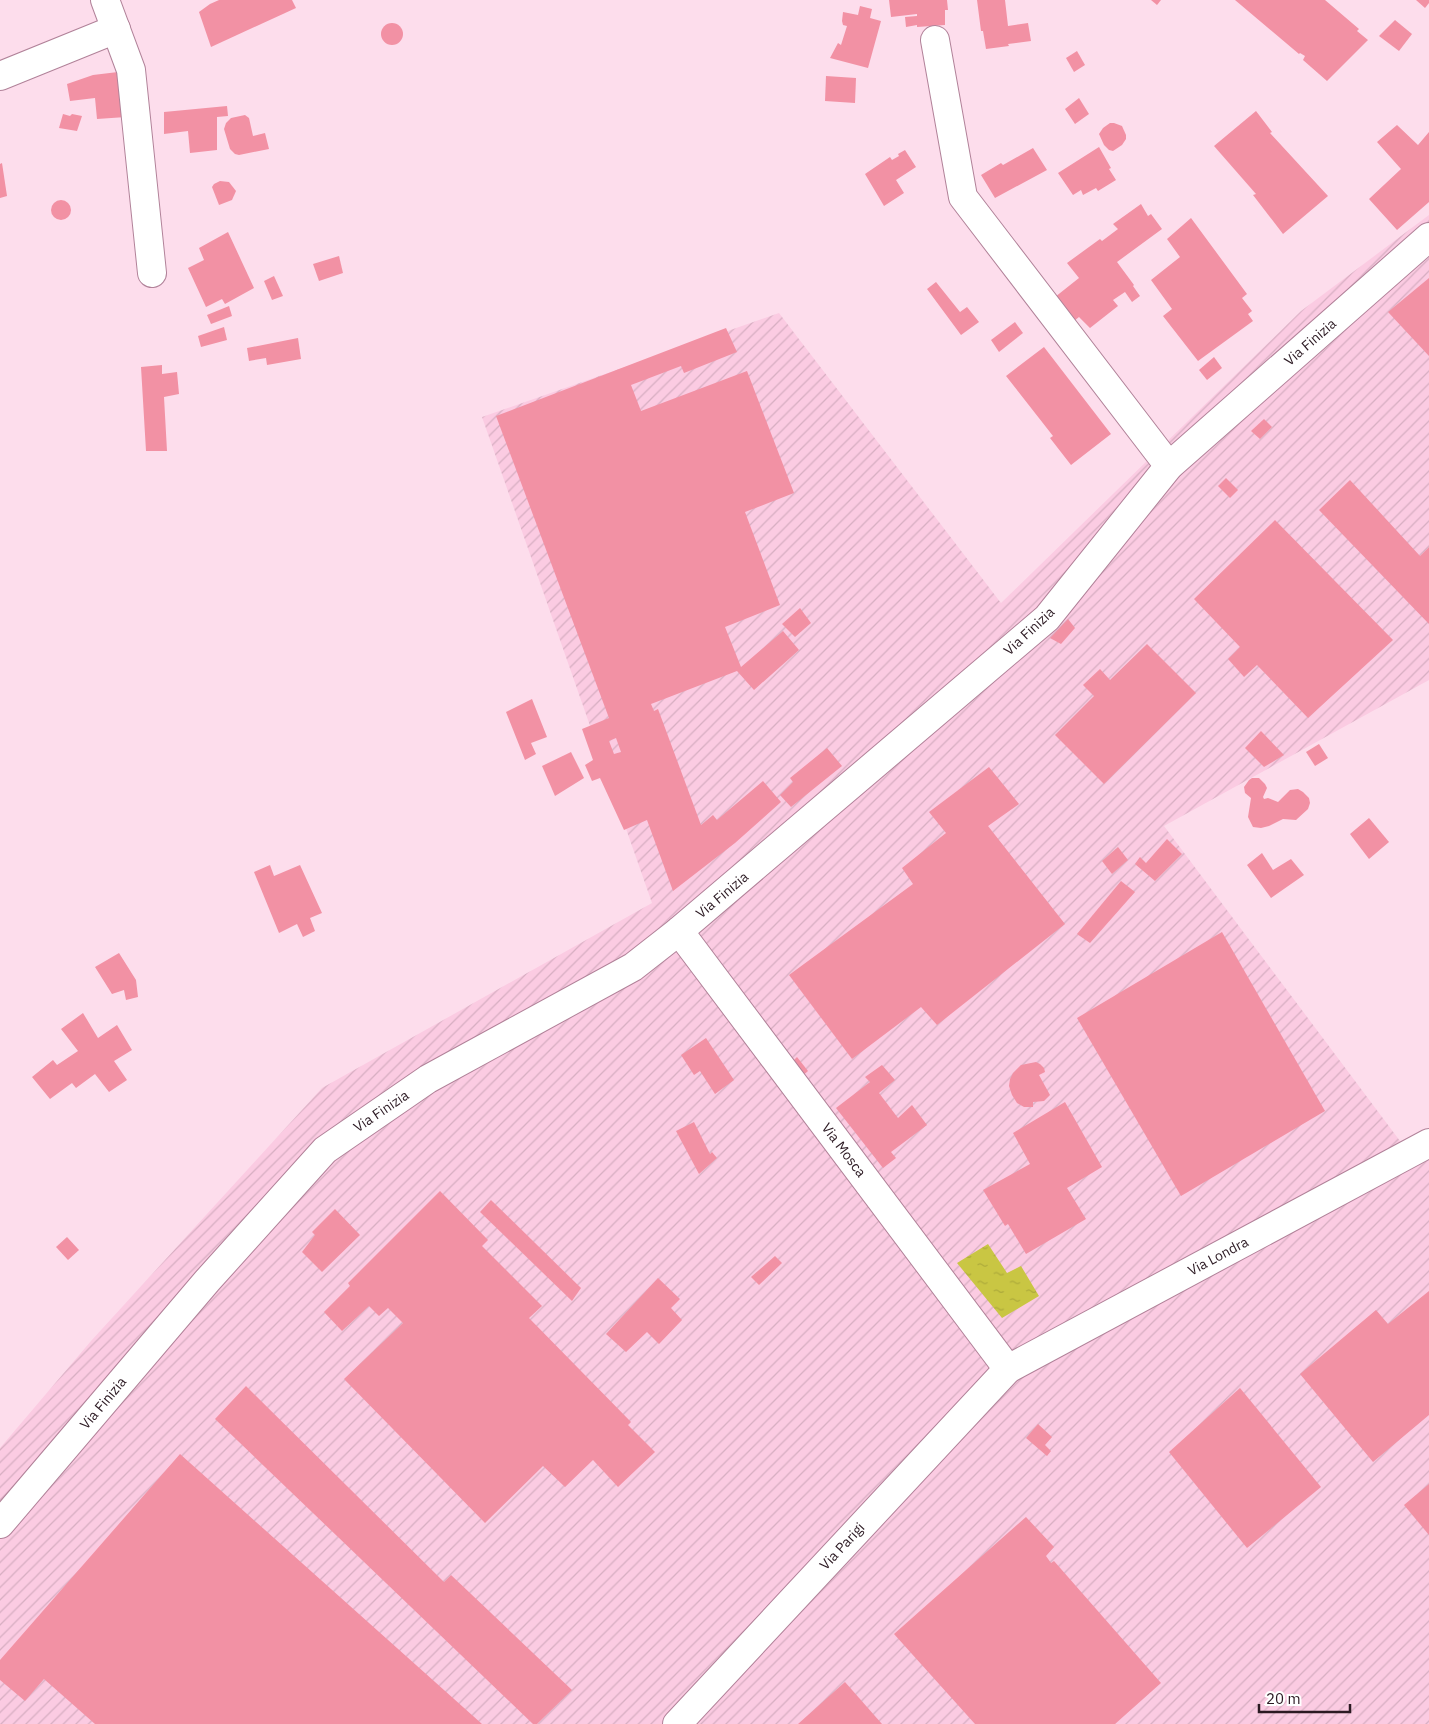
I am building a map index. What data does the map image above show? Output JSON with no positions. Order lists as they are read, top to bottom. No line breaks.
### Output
{"streets":{"street":["Via Finizia","Via Mosca","Via Londra","Via Parigi"]},"crossings":[["Via Finizia","Via Mosca"],["Via Mosca","Via Londra"],["Via Mosca","Via Parigi"],["Via Londra","Via Parigi"]],"scale_bar":"20 m"}
